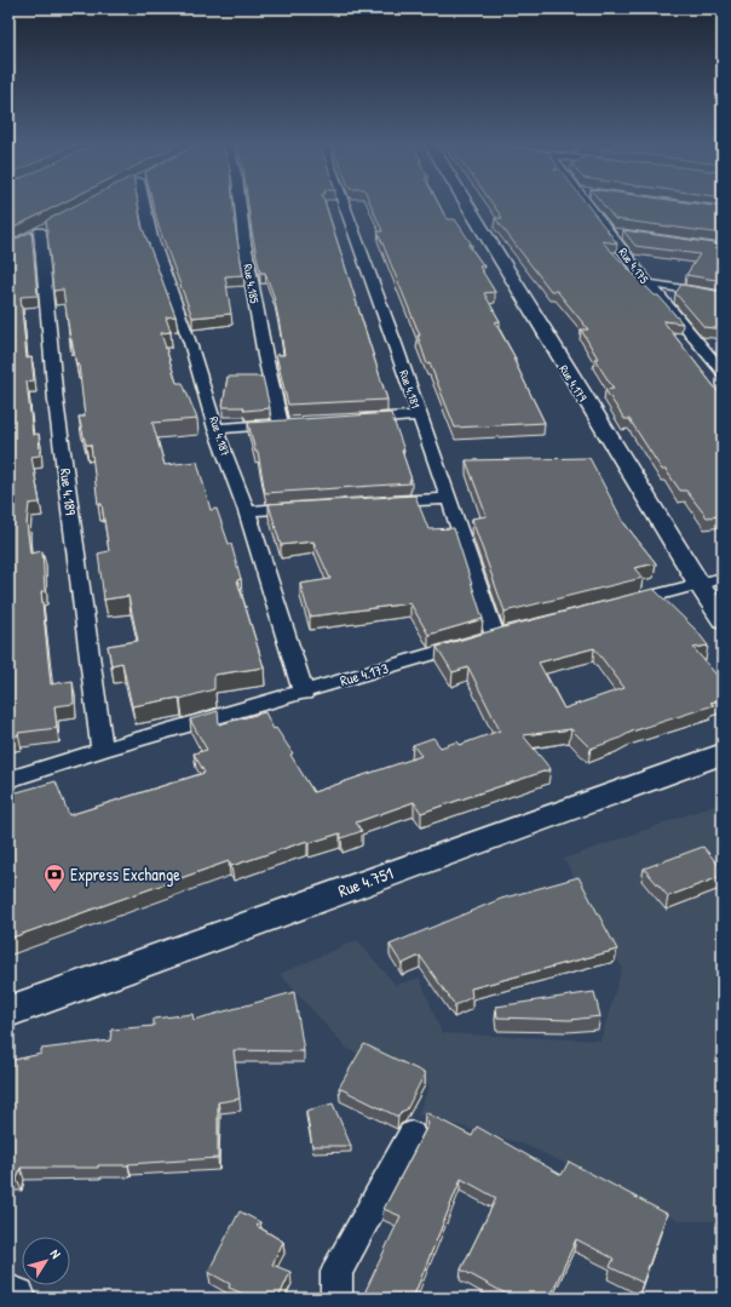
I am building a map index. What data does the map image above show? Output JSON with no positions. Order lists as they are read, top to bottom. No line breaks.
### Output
{"streets":{"main road":["Rue 4.751"],"street":["Rue 4.175","Rue 4.185","Rue 4.179","Rue 4.181","Rue 4.187","Rue 4.189","Rue 4.173"]},"crossings":[["Rue 4.181","Rue 4.173"],["Rue 4.187","Rue 4.173"],["Rue 4.189","Rue 4.173"]],"places":{"bank":["Express Exchange"]},"north":"top right"}
